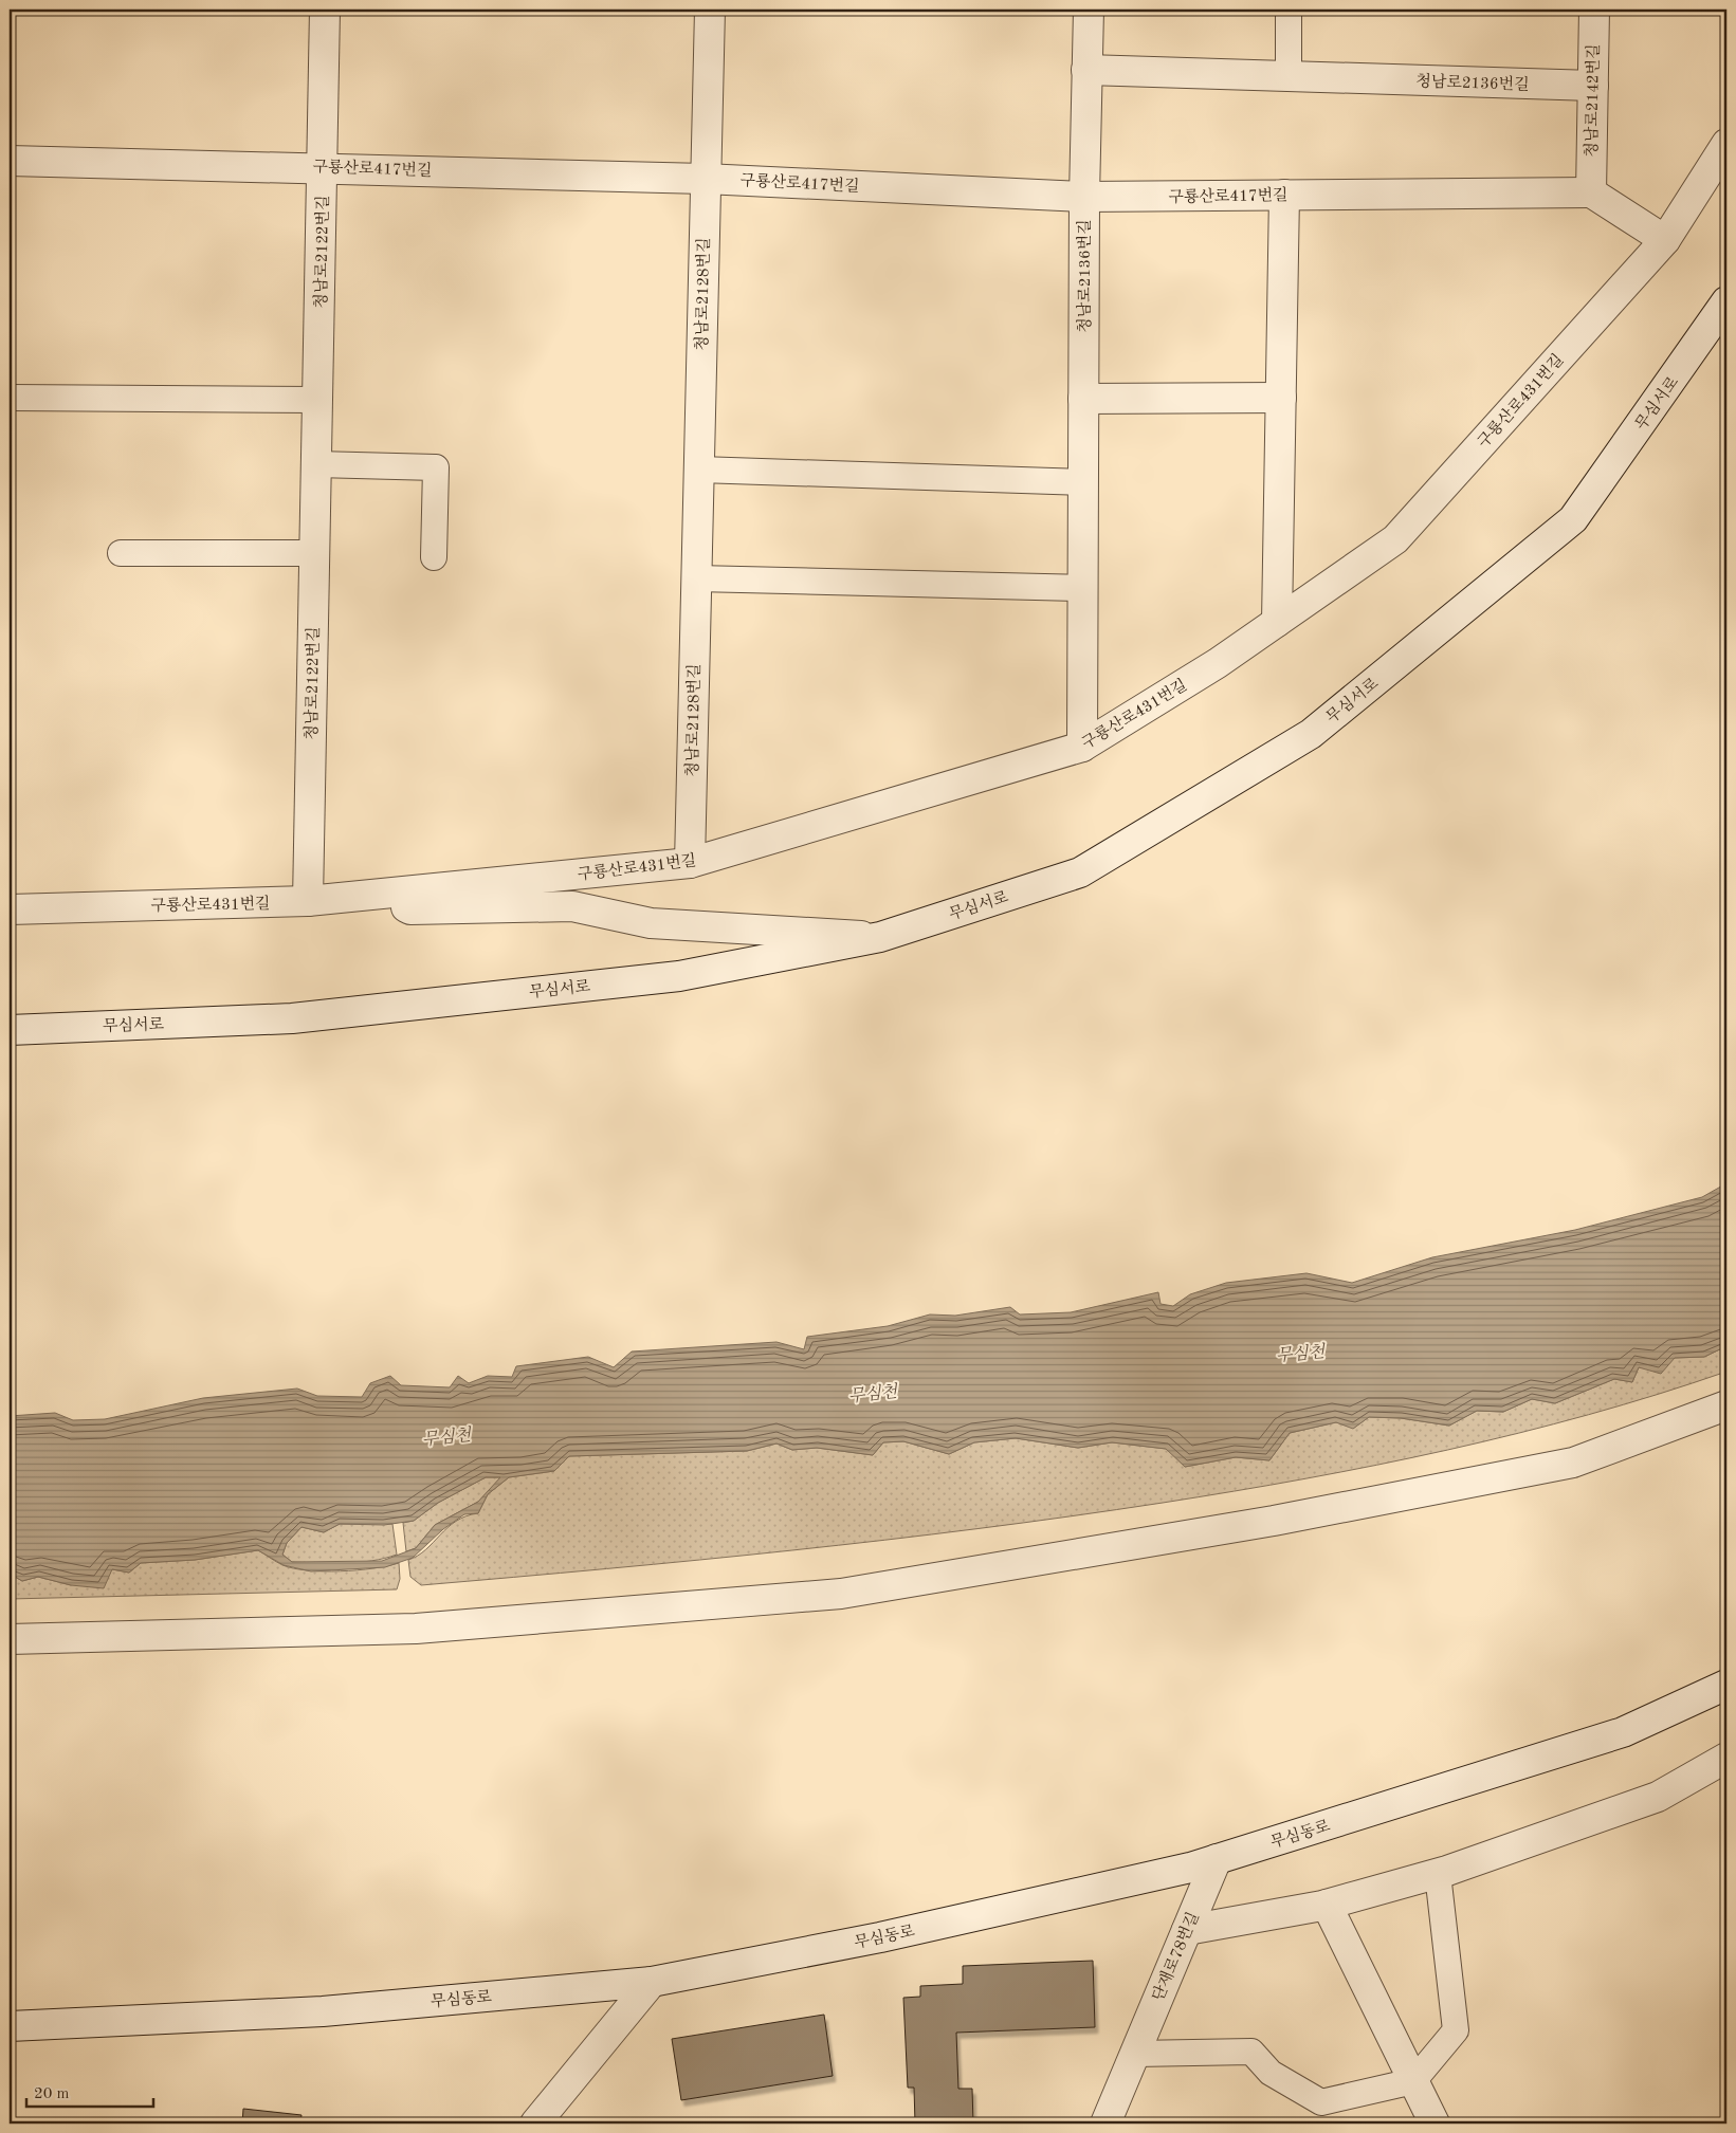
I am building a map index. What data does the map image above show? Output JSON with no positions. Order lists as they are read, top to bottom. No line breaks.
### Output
{"streets":{"street":["청남로2136번길","청남로2142번길","구룡산로417번길","청남로2122번길","청남로2128번길","구룡산로431번길","무심서로","무심동로","단재로78번길"]},"crossings":[["청남로2136번길","청남로2142번길"],["청남로2136번길","구룡산로417번길"],["청남로2136번길","구룡산로431번길"],["청남로2142번길","구룡산로417번길"],["구룡산로417번길","청남로2122번길"],["구룡산로417번길","청남로2128번길"],["청남로2122번길","구룡산로431번길"],["청남로2128번길","구룡산로431번길"],["무심동로","단재로78번길"]],"water":["무심천"],"scale_bar":"20 m"}
